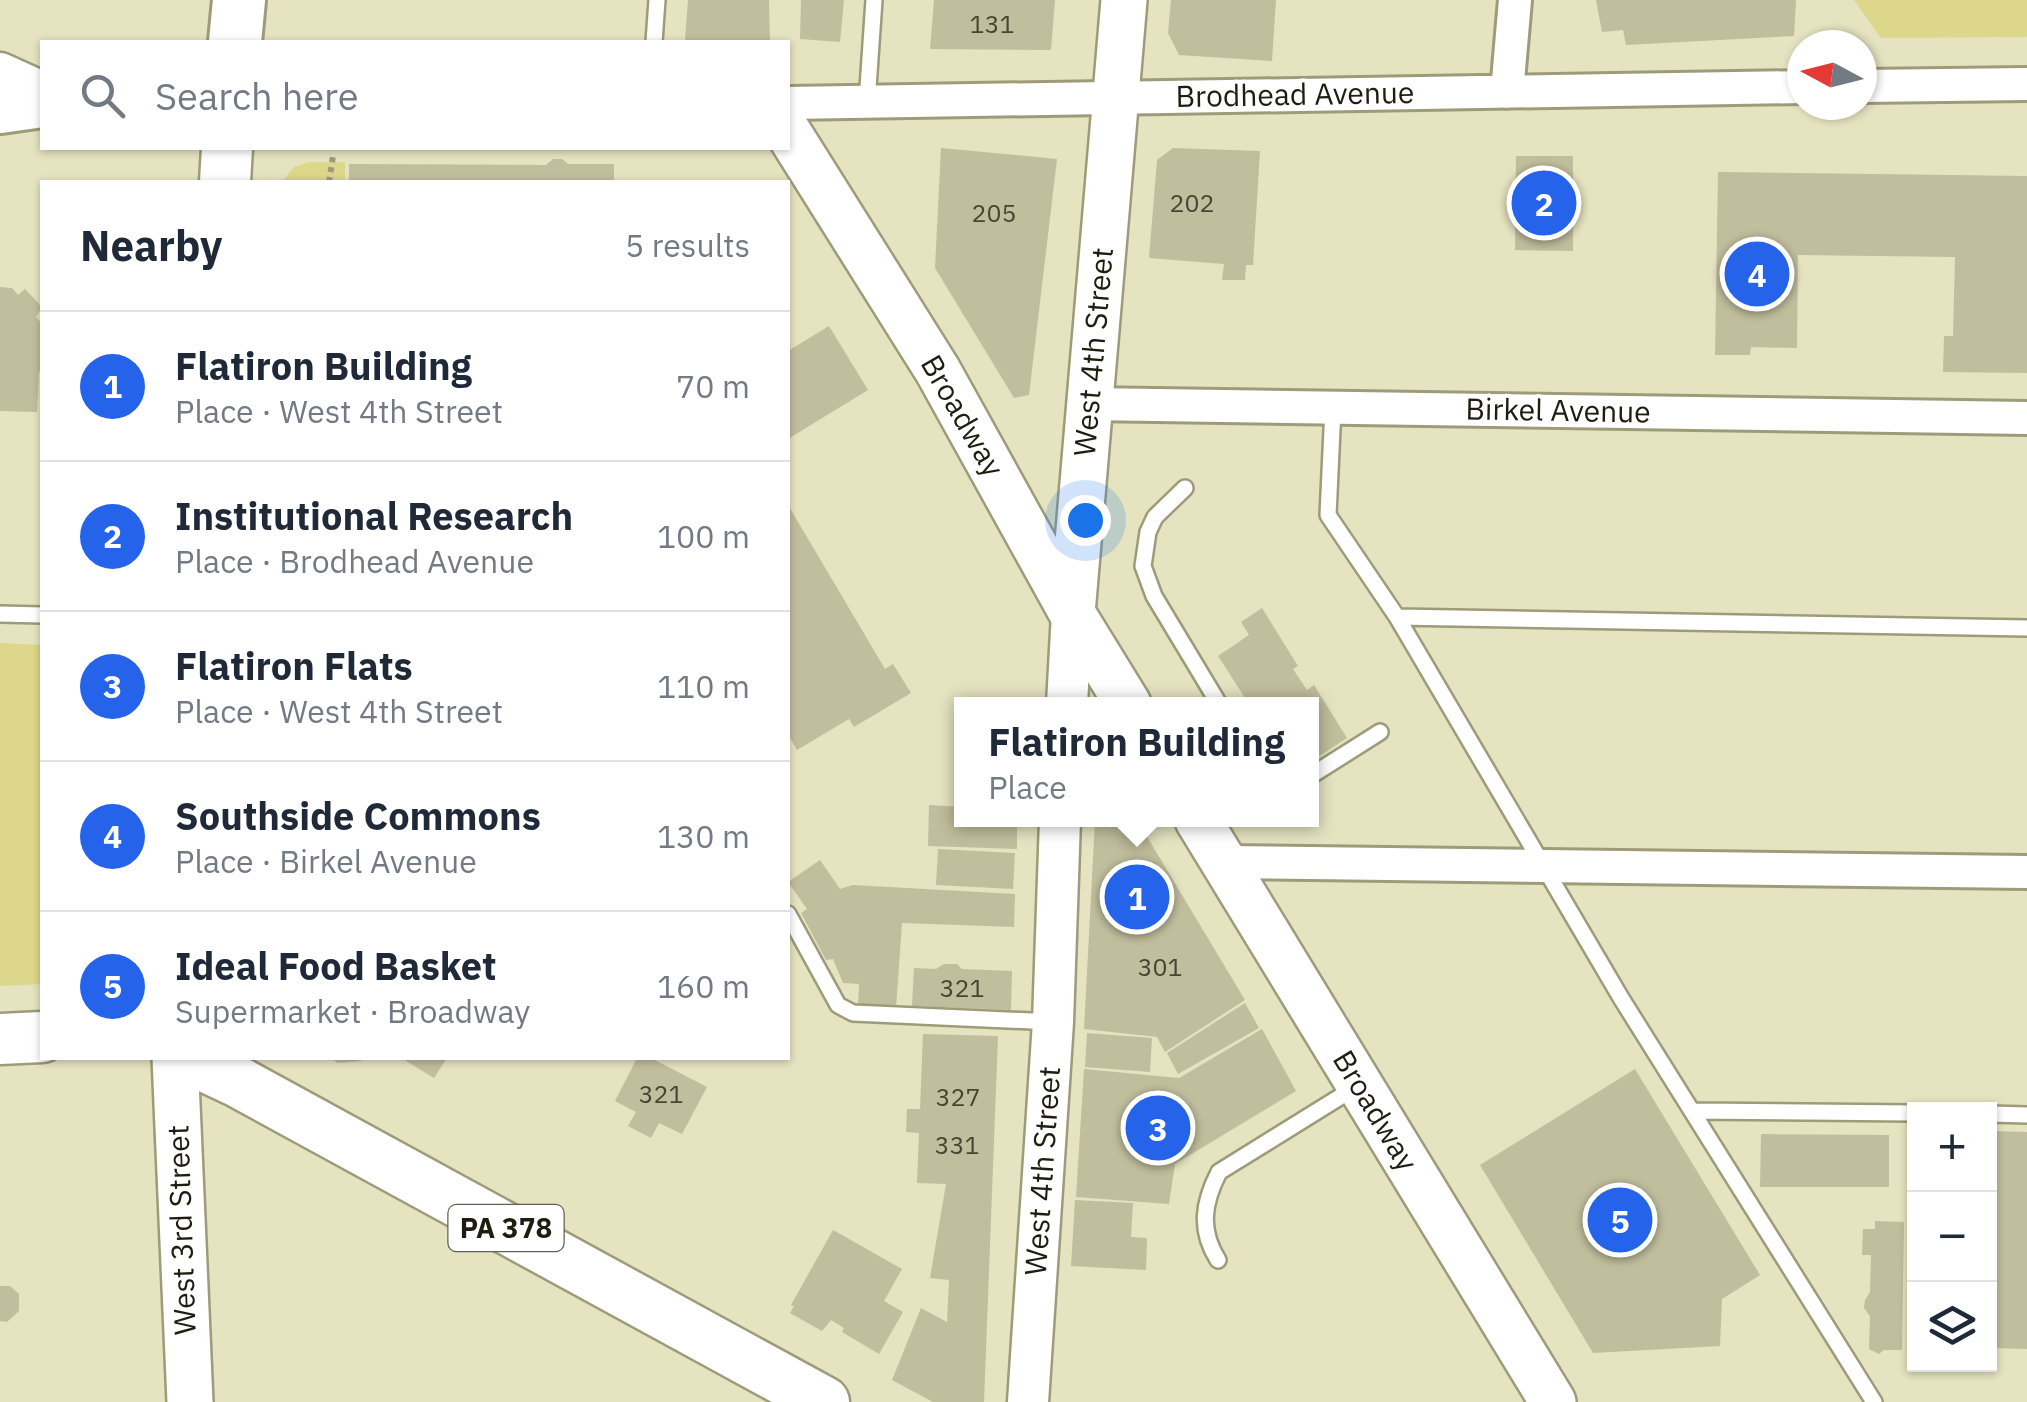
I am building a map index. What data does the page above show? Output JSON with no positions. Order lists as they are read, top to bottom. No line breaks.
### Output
{"streets":{"main road":["West 4th Street","Broadway","PA 378","West 3rd Street"],"street":["Brodhead Avenue","Birkel Avenue"]},"crossings":[["Brodhead Avenue","West 4th Street"],["West 4th Street","Birkel Avenue"],["West 4th Street","Broadway"]],"house_numbers":["131","202","205","301","321","321","327","331"],"north":"left","page":{"search":"Search here","pins":["2","4","1","3","5"],"heading":["Nearby","5 results"],"list":[{"mark":"1","name":"Flatiron Building","note":"Place · West 4th Street","value":"70 m"},{"mark":"2","name":"Institutional Research","note":"Place · Brodhead Avenue","value":"100 m"},{"mark":"3","name":"Flatiron Flats","note":"Place · West 4th Street","value":"110 m"},{"mark":"4","name":"Southside Commons","note":"Place · Birkel Avenue","value":"130 m"},{"mark":"5","name":"Ideal Food Basket","note":"Supermarket · Broadway","value":"160 m"}],"popup":["Flatiron Building","Place"],"map_buttons":["+","−"]}}
